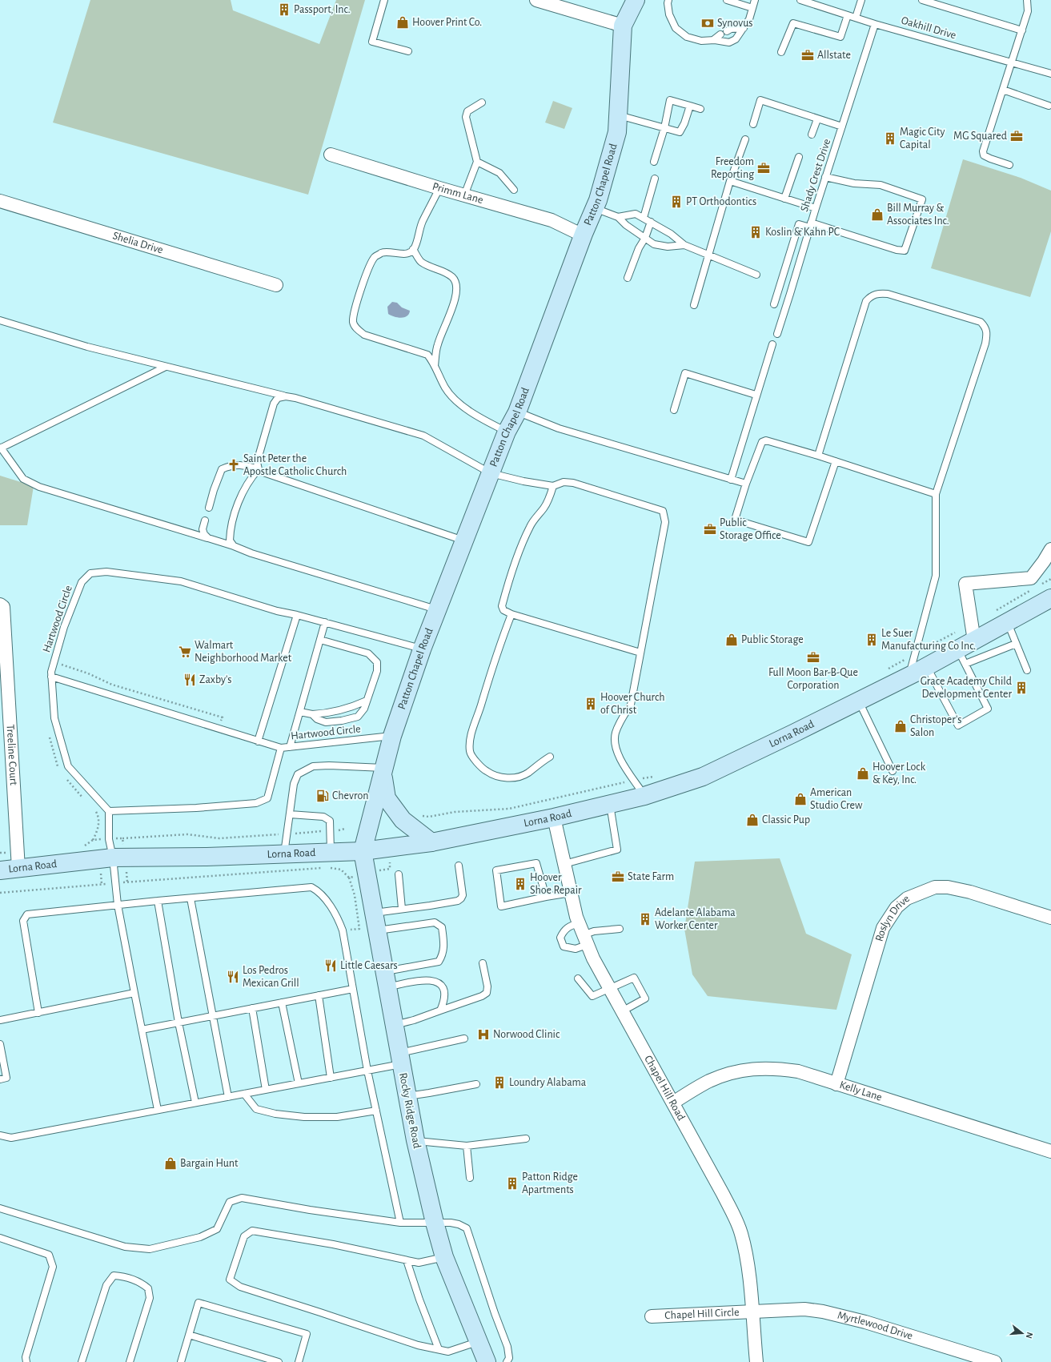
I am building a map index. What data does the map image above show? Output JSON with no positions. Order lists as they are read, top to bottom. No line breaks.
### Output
{"streets":{"main road":["Patton Chapel Road","Lorna Road","Rocky Ridge Road"],"street":["Primm Lane","Shelia Drive","Treeline Court","Roslyn Drive","Chapel Hill Road","Kelly Lane","Chapel Hill Circle","Myrtlewood Drive"],"lane":["Oakhill Drive","Shady Crest Drive","Hartwood Circle"]},"crossings":[["Oakhill Drive","Shady Crest Drive"],["Patton Chapel Road","Primm Lane"],["Patton Chapel Road","Hartwood Circle"],["Patton Chapel Road","Lorna Road"],["Patton Chapel Road","Rocky Ridge Road"],["Lorna Road","Treeline Court"],["Lorna Road","Chapel Hill Road"],["Lorna Road","Rocky Ridge Road"],["Roslyn Drive","Kelly Lane"],["Chapel Hill Road","Kelly Lane"],["Chapel Hill Road","Chapel Hill Circle"],["Chapel Hill Road","Myrtlewood Drive"],["Chapel Hill Circle","Myrtlewood Drive"]],"places":{"building":["Passport, Inc.","Magic City Capital","PT Orthodontics","Koslin & Kahn PC","Le Suer Manufacturing Co Inc.","Grace Academy Child Development Center","Hoover Church of Christ","Hoover Shoe Repair","Adelante Alabama Worker Center","Loundry Alabama","Patton Ridge Apartments"],"shop":["Hoover Print Co.","Bill Murray & Associates Inc.","Public Storage","Christoper's Salon","Hoover Lock & Key, Inc.","American Studio Crew","Classic Pup","Bargain Hunt"],"bank":["Synovus"],"office":["Allstate","MG Squared","Freedom Reporting","Public Storage Office","Full Moon Bar-B-Que Corporation","State Farm"],"church":["Saint Peter the Apostle Catholic Church"],"supermarket":["Walmart Neighborhood Market"],"restaurant":["Zaxby's","Little Caesars","Los Pedros Mexican Grill"],"fuel station":["Chevron"],"hospital":["Norwood Clinic"]},"north":"right"}
